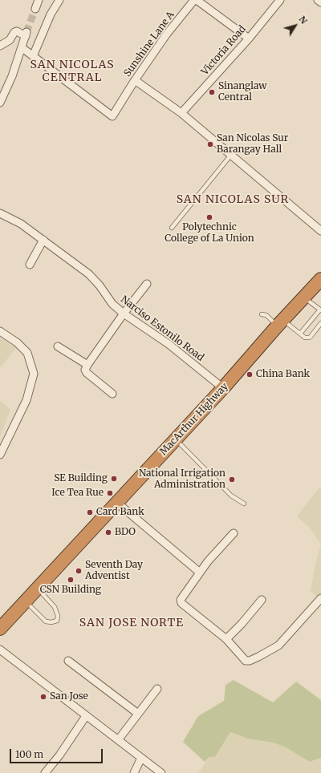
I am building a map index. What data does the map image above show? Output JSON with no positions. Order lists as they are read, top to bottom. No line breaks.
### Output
{"streets":{"highway":["MacArthur Highway"],"street":["Sunshine Lane A","Victoria Road","Narciso Estonilo Road"]},"crossings":[["Narciso Estonilo Road","MacArthur Highway"]],"districts":["SAN NICOLAS CENTRAL","SAN NICOLAS SUR","SAN JOSE NORTE"],"places":["Sinanglaw Central","San Nicolas Sur Barangay Hall","Polytechnic College of La Union","China Bank","SE Building","National Irrigation Administration","Ice Tea Rue","Card Bank","BDO","Seventh Day Adventist","CSN Building","San Jose"],"scale_bar":"100 m","north":"top right"}
